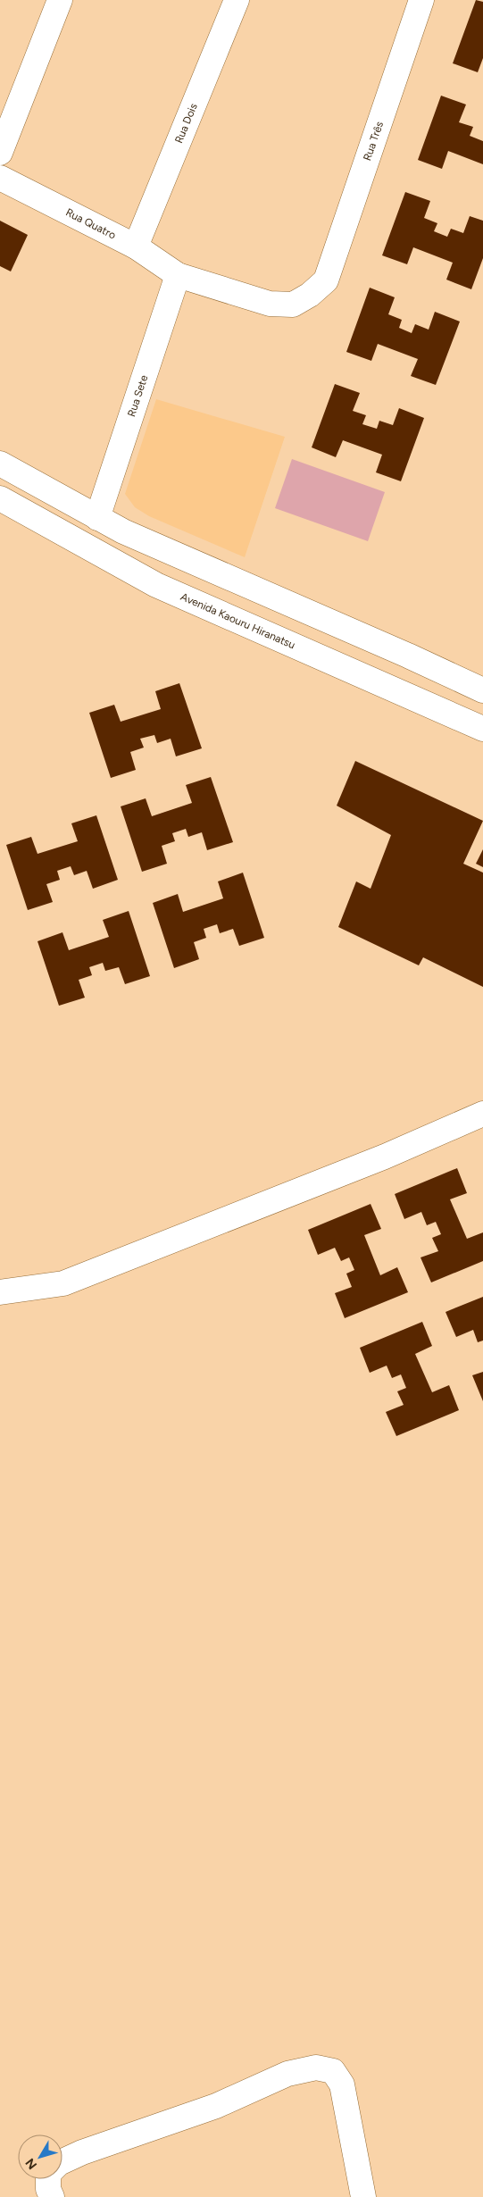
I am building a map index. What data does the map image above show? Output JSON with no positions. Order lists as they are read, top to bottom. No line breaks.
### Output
{"streets":{"street":["Rua Dois","Rua Três","Rua Quatro","Rua Sete","Avenida Kaouru Hiranatsu"]},"crossings":[["Rua Dois","Rua Quatro"],["Rua Três","Rua Quatro"],["Rua Três","Rua Sete"],["Rua Quatro","Rua Sete"]],"north":"bottom left"}
